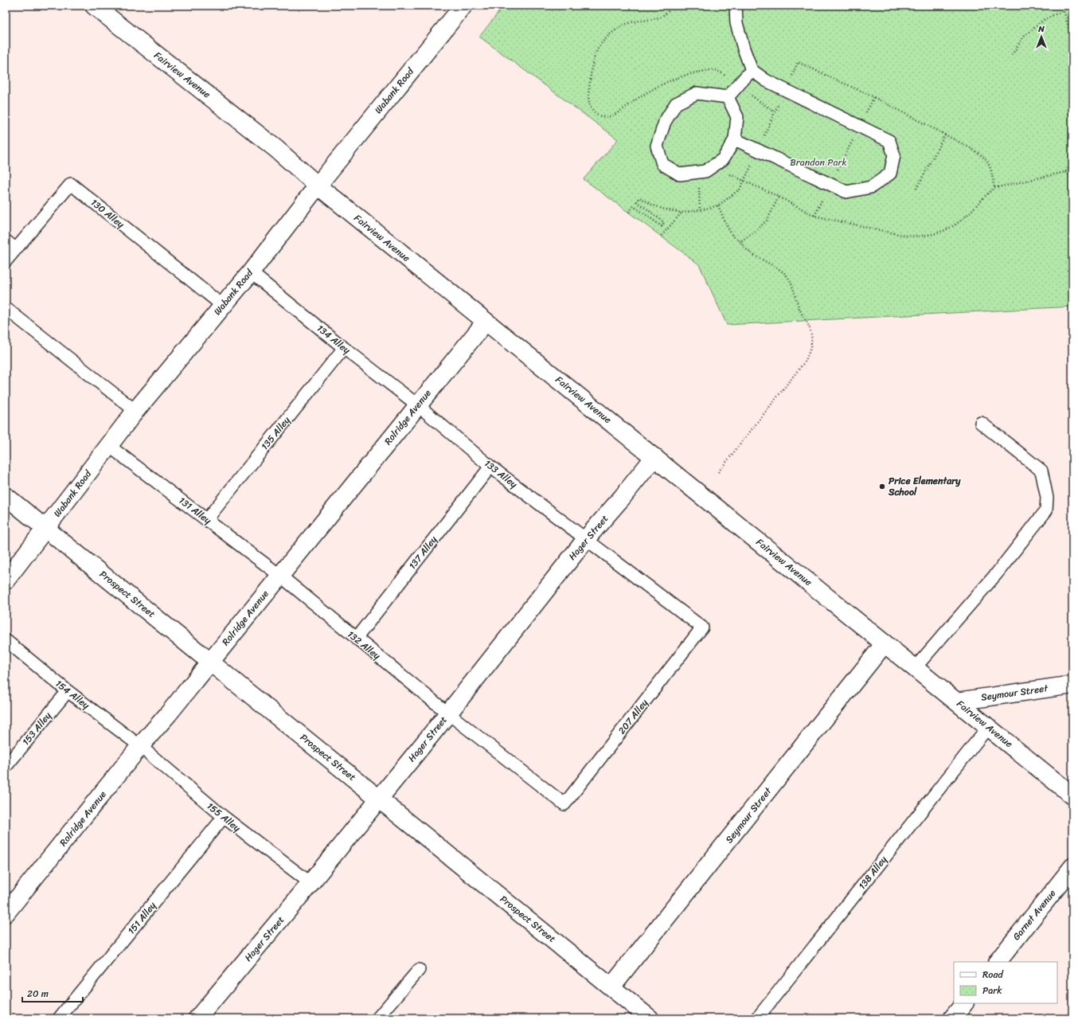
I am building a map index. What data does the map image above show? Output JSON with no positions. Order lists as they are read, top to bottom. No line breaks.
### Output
{"streets":{"street":["Fairview Avenue","Wabank Road","Rolridge Avenue","Hager Street","Prospect Street","Seymour Street","Garnet Avenue"],"lane":["130 Alley","134 Alley","135 Alley","133 Alley","131 Alley","137 Alley","132 Alley","154 Alley","207 Alley","153 Alley","155 Alley","138 Alley","151 Alley"]},"crossings":[["Fairview Avenue","Wabank Road"],["Fairview Avenue","Rolridge Avenue"],["Fairview Avenue","Hager Street"],["Fairview Avenue","Seymour Street"],["Fairview Avenue","138 Alley"],["Wabank Road","130 Alley"],["Wabank Road","134 Alley"],["Wabank Road","131 Alley"],["Wabank Road","Prospect Street"],["134 Alley","Rolridge Avenue"],["134 Alley","135 Alley"],["134 Alley","133 Alley"],["Rolridge Avenue","133 Alley"],["Rolridge Avenue","131 Alley"],["Rolridge Avenue","Prospect Street"],["Rolridge Avenue","132 Alley"],["Rolridge Avenue","154 Alley"],["Rolridge Avenue","155 Alley"],["135 Alley","131 Alley"],["133 Alley","Hager Street"],["133 Alley","137 Alley"],["133 Alley","207 Alley"],["131 Alley","132 Alley"],["Hager Street","Prospect Street"],["Hager Street","132 Alley"],["Hager Street","207 Alley"],["Hager Street","155 Alley"],["137 Alley","132 Alley"],["Prospect Street","Seymour Street"],["132 Alley","207 Alley"],["154 Alley","153 Alley"],["154 Alley","155 Alley"],["155 Alley","151 Alley"]],"parks":["Brandon Park"],"places":["Price Elementary School"],"legend":["Road","Park"],"scale_bar":"20 m","north":"top"}
